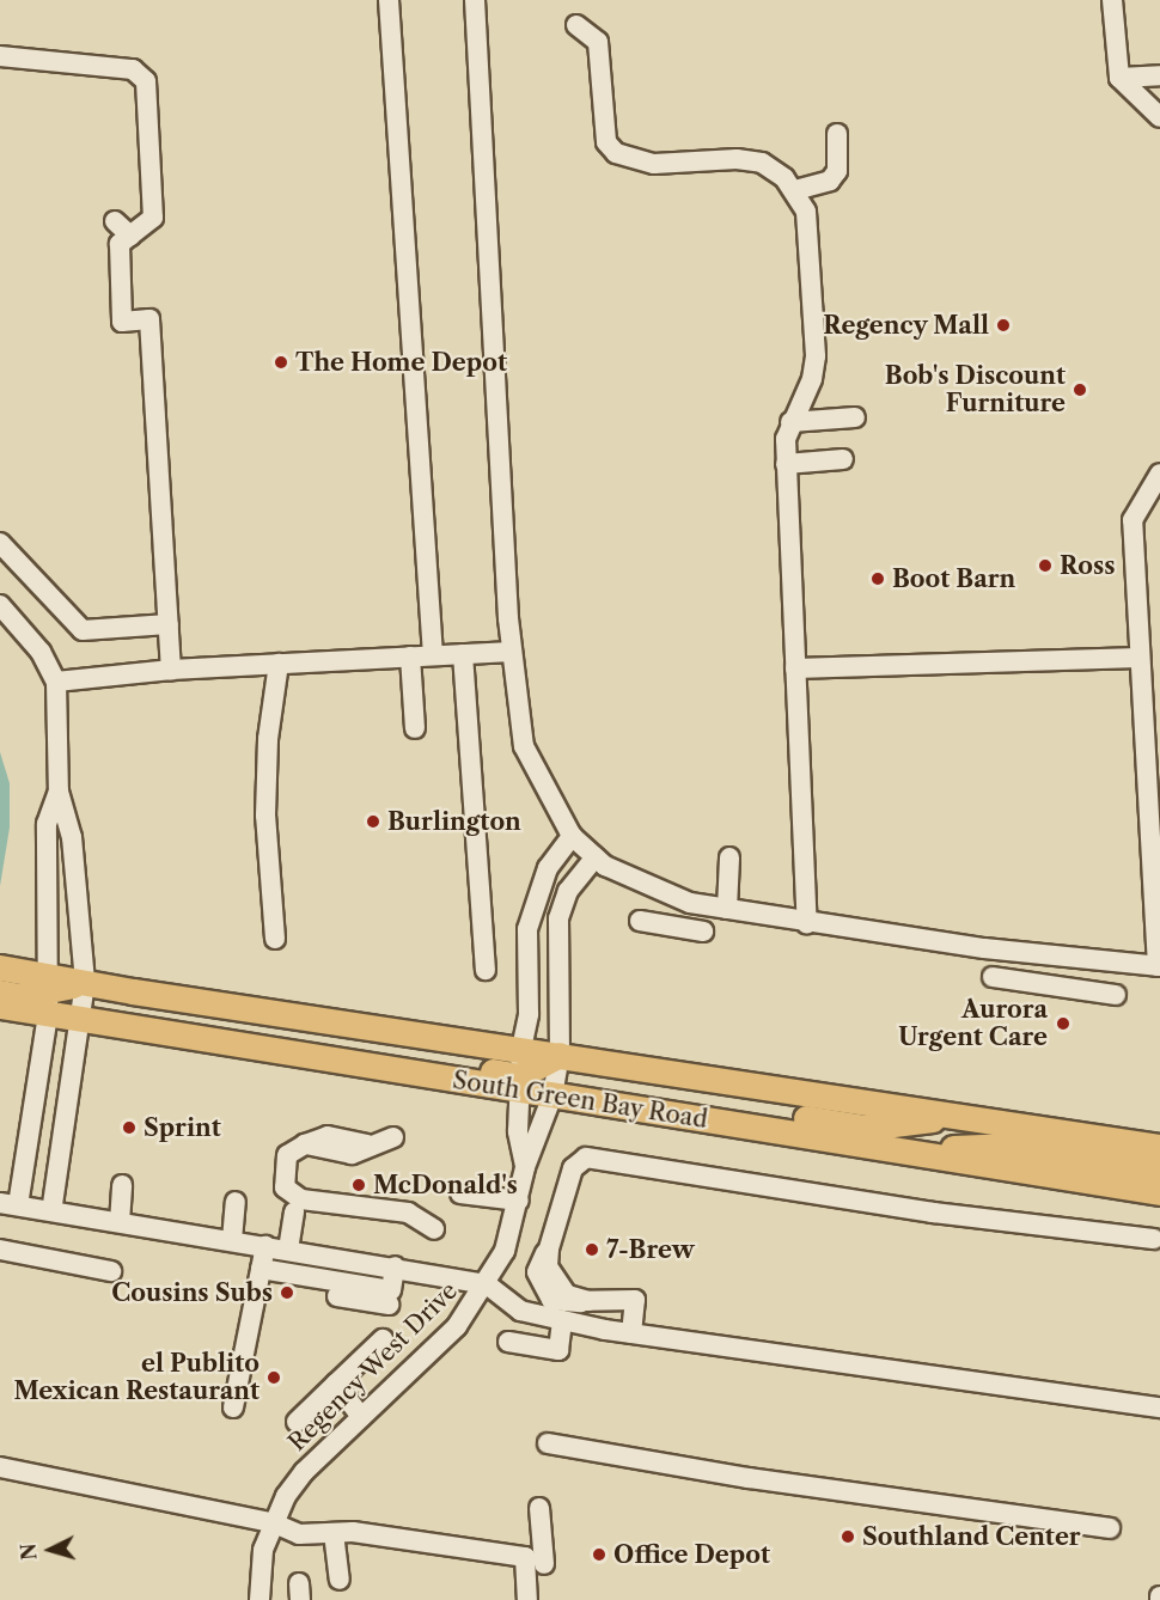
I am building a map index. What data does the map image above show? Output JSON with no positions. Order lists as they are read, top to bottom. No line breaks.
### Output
{"streets":{"main road":["South Green Bay Road"],"street":["Regency West Drive"]},"crossings":[["South Green Bay Road","Regency West Drive"]],"places":["Regency Mall","The Home Depot","Bob's Discount Furniture","Ross","Boot Barn","Burlington","Aurora Urgent Care","Sprint","McDonald's","7-Brew","Cousins Subs","el Publito Mexican Restaurant","Southland Center","Office Depot"],"north":"left"}
